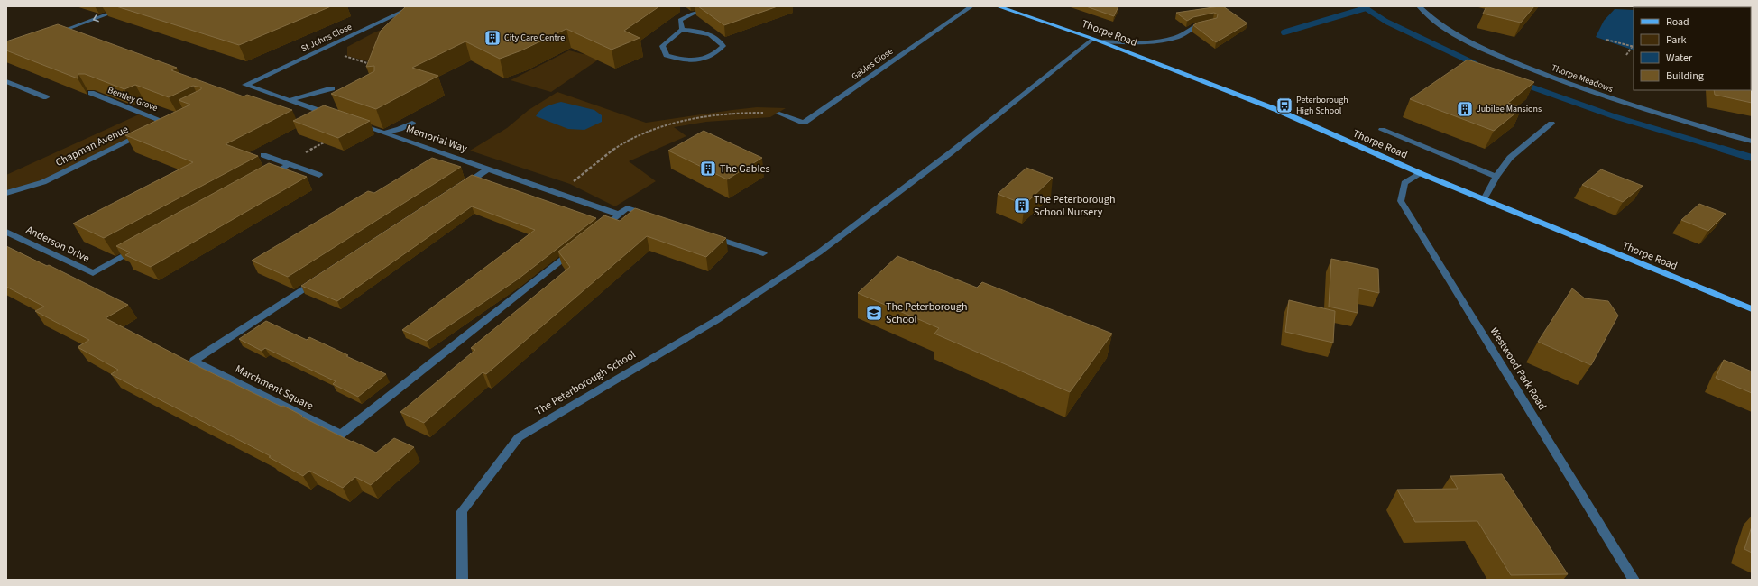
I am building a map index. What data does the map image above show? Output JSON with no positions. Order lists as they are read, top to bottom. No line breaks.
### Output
{"streets":{"main road":["Thorpe Road"],"street":["St Johns Close","Gables Close","Thorpe Meadows","Bentley Grove","Memorial Way","Chapman Avenue","Anderson Drive","Westwood Park Road","The Peterborough School","Marchment Square"]},"crossings":[["Thorpe Road","Westwood Park Road"],["Thorpe Road","The Peterborough School"],["Bentley Grove","Chapman Avenue"]],"places":{"building":["City Care Centre","Jubilee Mansions","The Gables","The Peterborough School Nursery"],"bus stop":["Peterborough High School"],"school or university":["The Peterborough School"]},"legend":["Road","Park","Water","Building"]}
